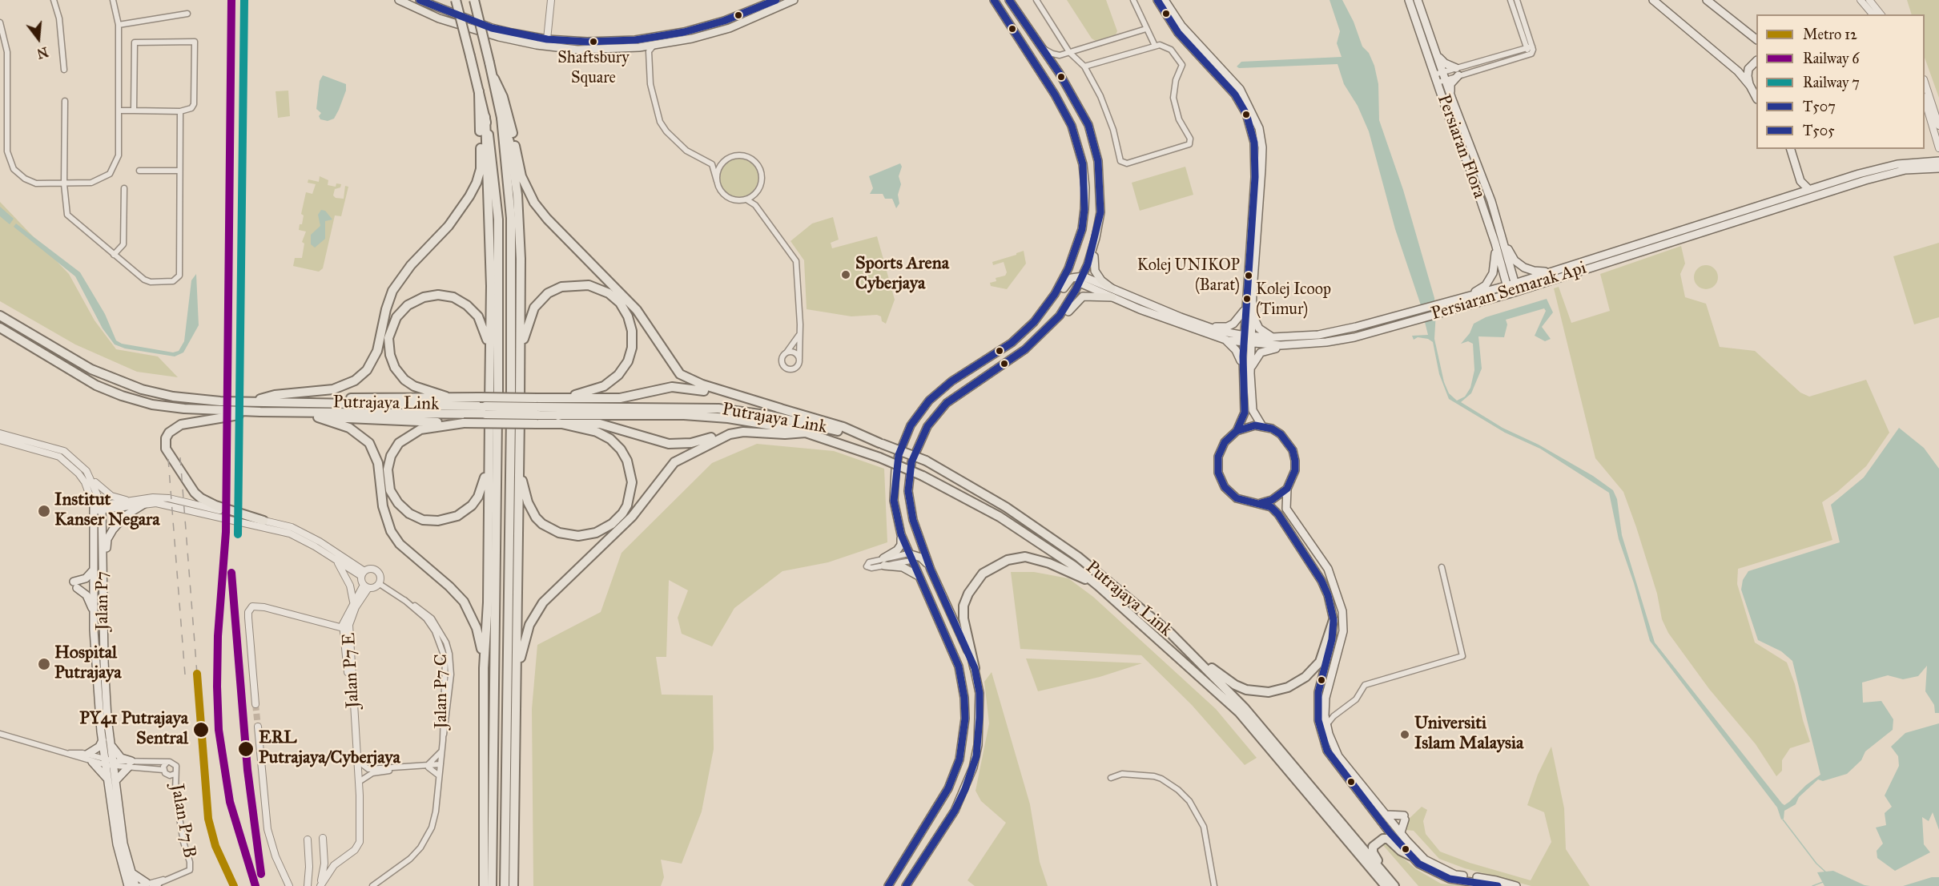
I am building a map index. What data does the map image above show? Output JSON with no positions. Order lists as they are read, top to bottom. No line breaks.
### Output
{"streets":{"highway":["Putrajaya Link"],"main road":["Persiaran Flora","Persiaran Semarak Api","Jalan P7"],"street":["Jalan P7 E","Jalan P7 C","Jalan P7 B"]},"crossings":[["Persiaran Flora","Persiaran Semarak Api"],["Jalan P7","Jalan P7 B"],["Jalan P7 E","Jalan P7 C"]],"places":["Shaftsbury Square","Sports Arena Cyberjaya","Kolej UNIKOP (Barat)","Kolej Icoop (Timur)","Institut Kanser Negara","Hospital Putrajaya","PY41 Putrajaya Sentral","Universiti Islam Malaysia","ERL Putrajaya/Cyberjaya"],"lines":["rail line 6","rail line 7","transit line T507","transit line T505","metro line 12"],"legend":["Metro 12","Railway 6","Railway 7","T507","T505"],"north":"bottom"}
